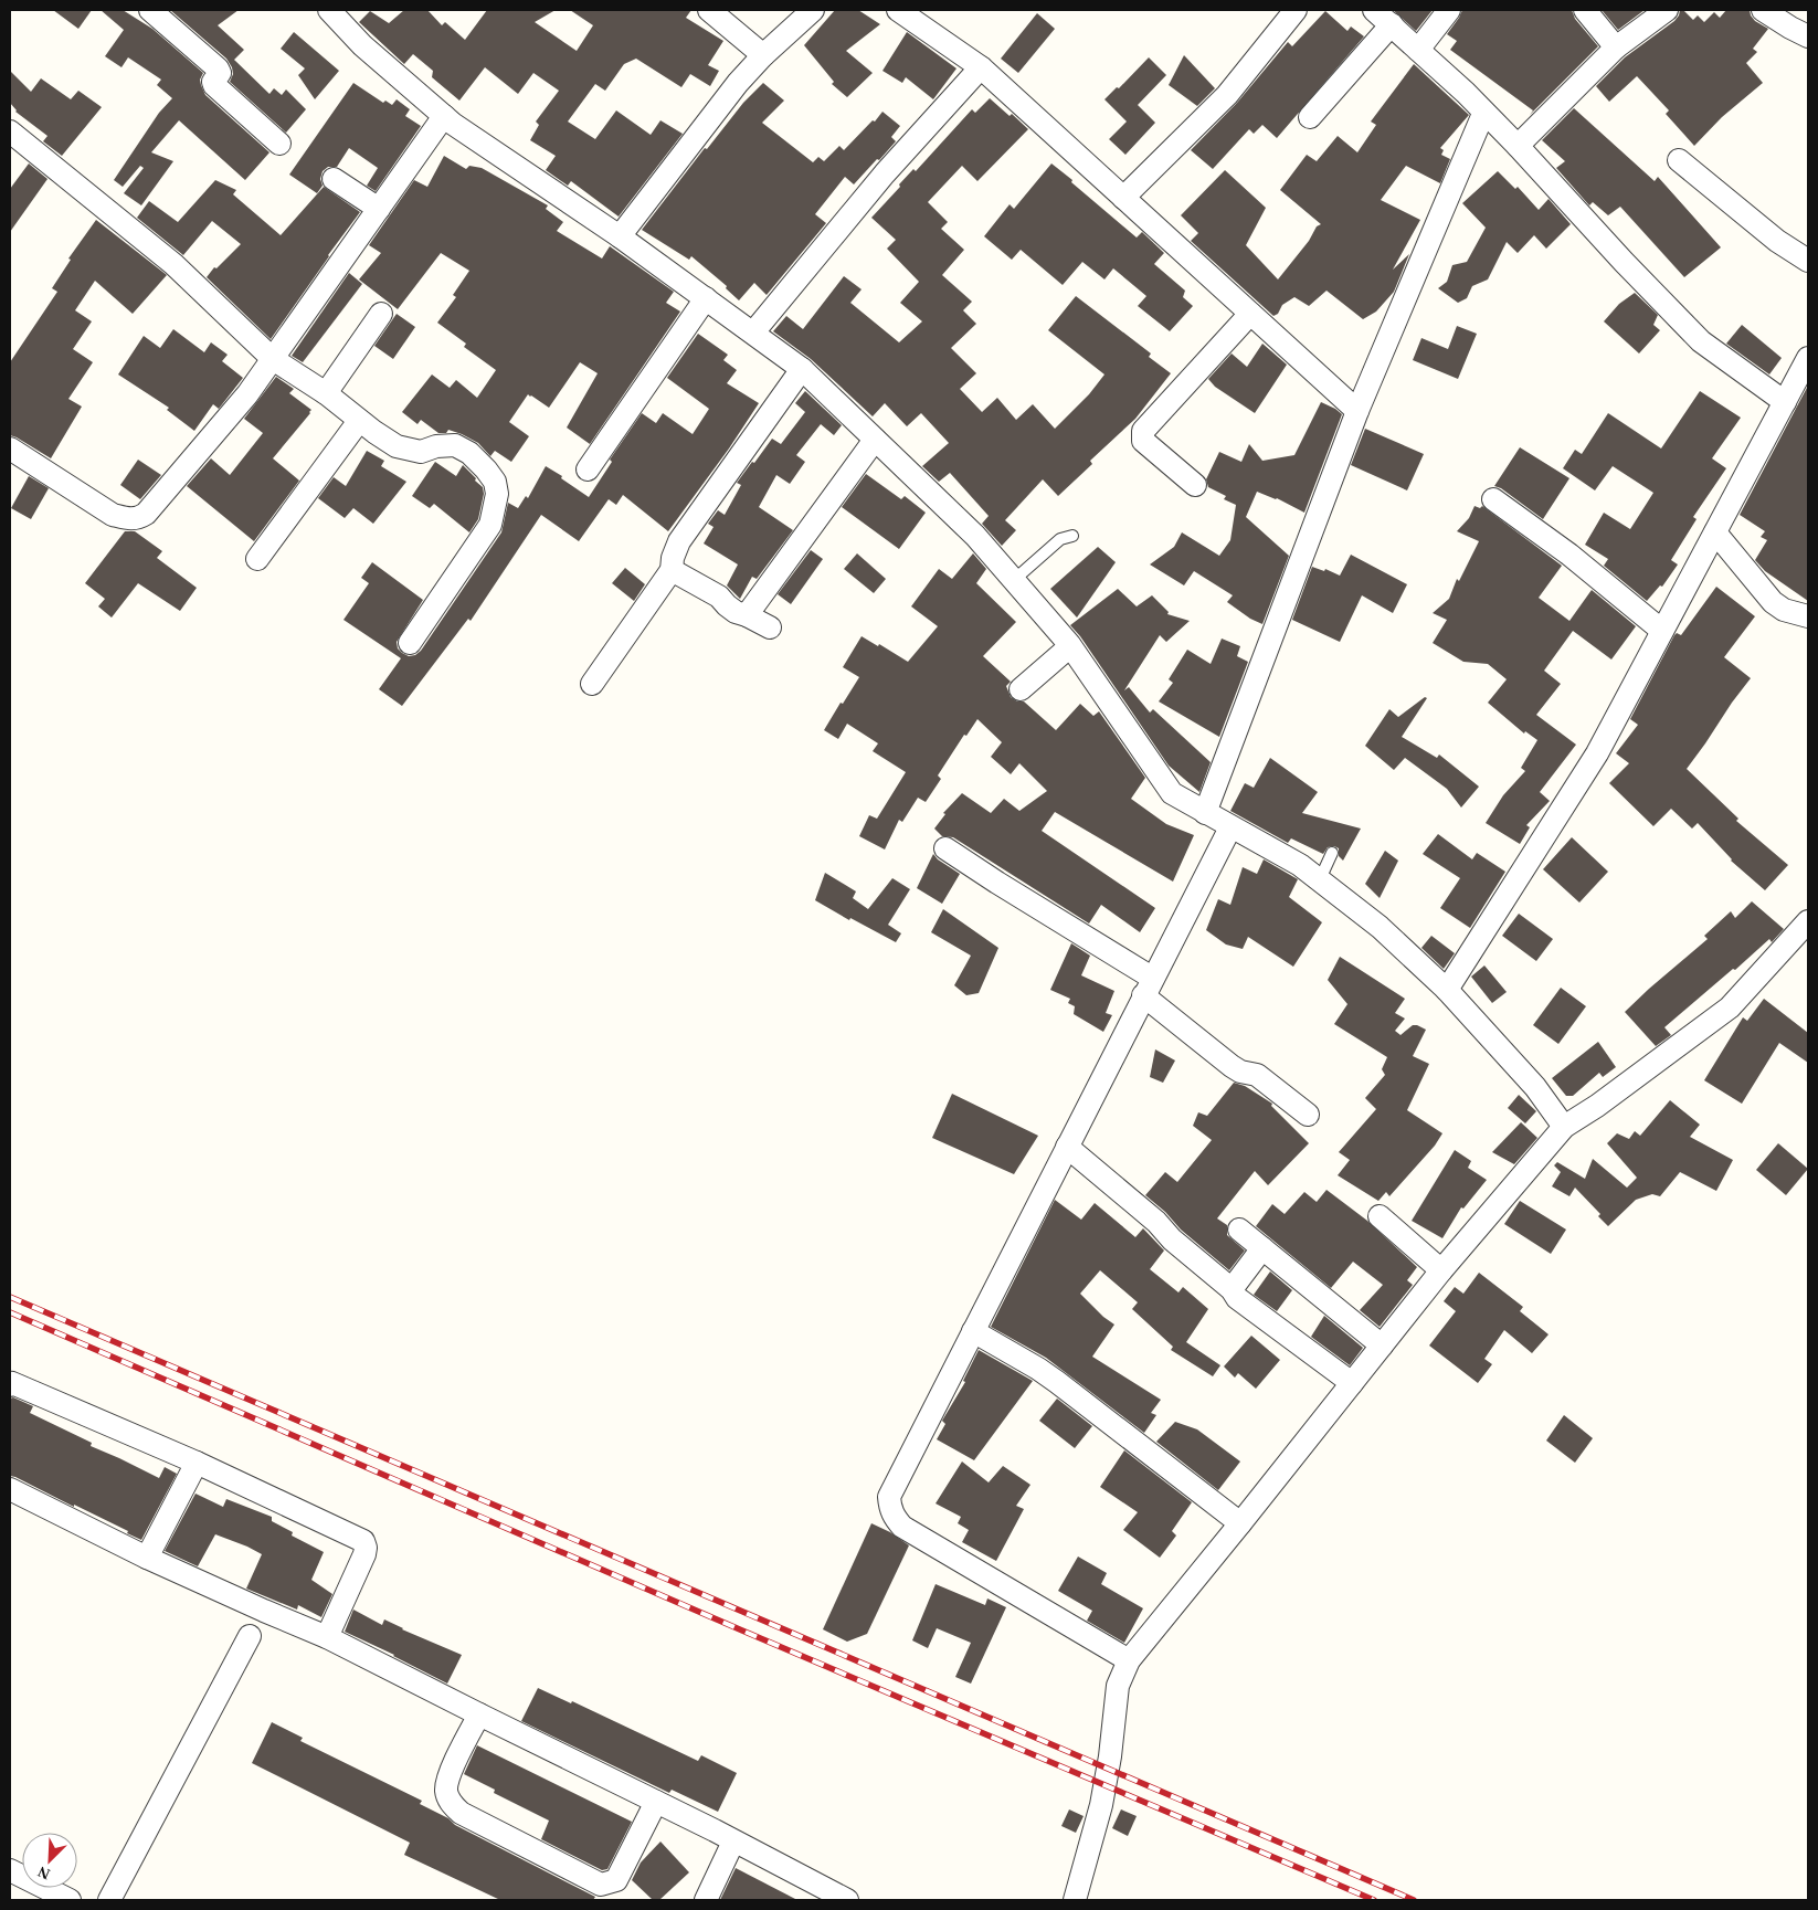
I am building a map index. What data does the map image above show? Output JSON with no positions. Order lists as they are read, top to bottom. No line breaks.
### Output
{"north":"bottom left"}
